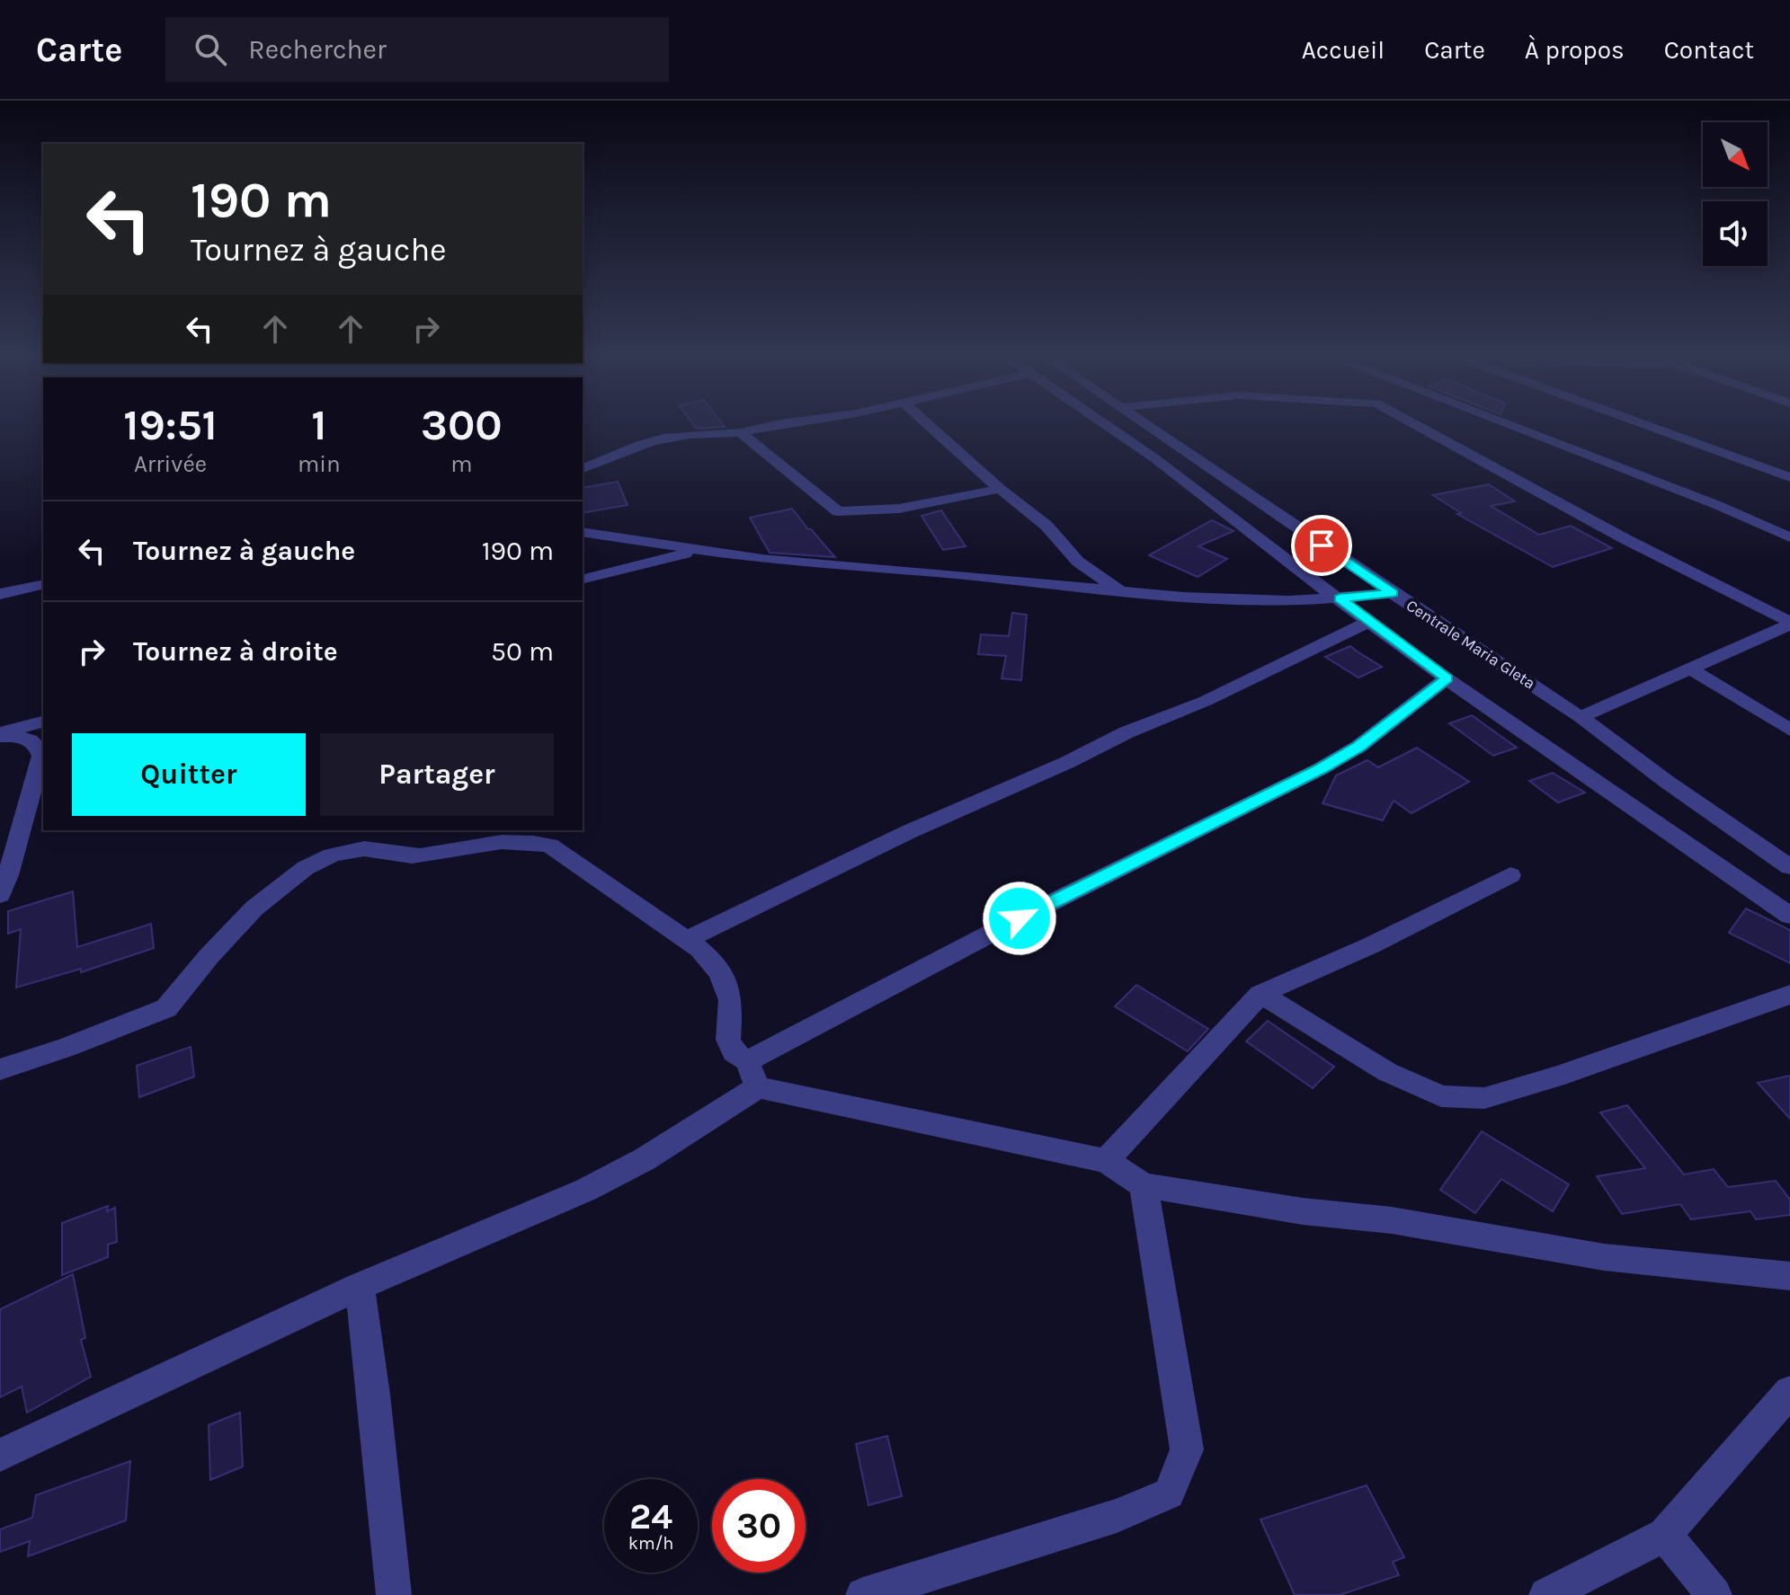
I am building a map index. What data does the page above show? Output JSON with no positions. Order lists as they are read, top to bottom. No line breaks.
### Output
{"streets":{"street":["Centrale Maria Gleta"]},"north":"bottom right","page":{"header":"Carte","search":"Rechercher","nav":["Accueil","Carte","À propos","Contact"],"turn":["190 m","Tournez à gauche"],"eta":["19:51","Arrivée","1","min","300","m"],"list":[{"name":"Tournez à gauche","value":"190 m"},{"name":"Tournez à droite","value":"50 m"}],"buttons":["Quitter","Partager"],"speed":"24 km/h","limit":"30"}}
